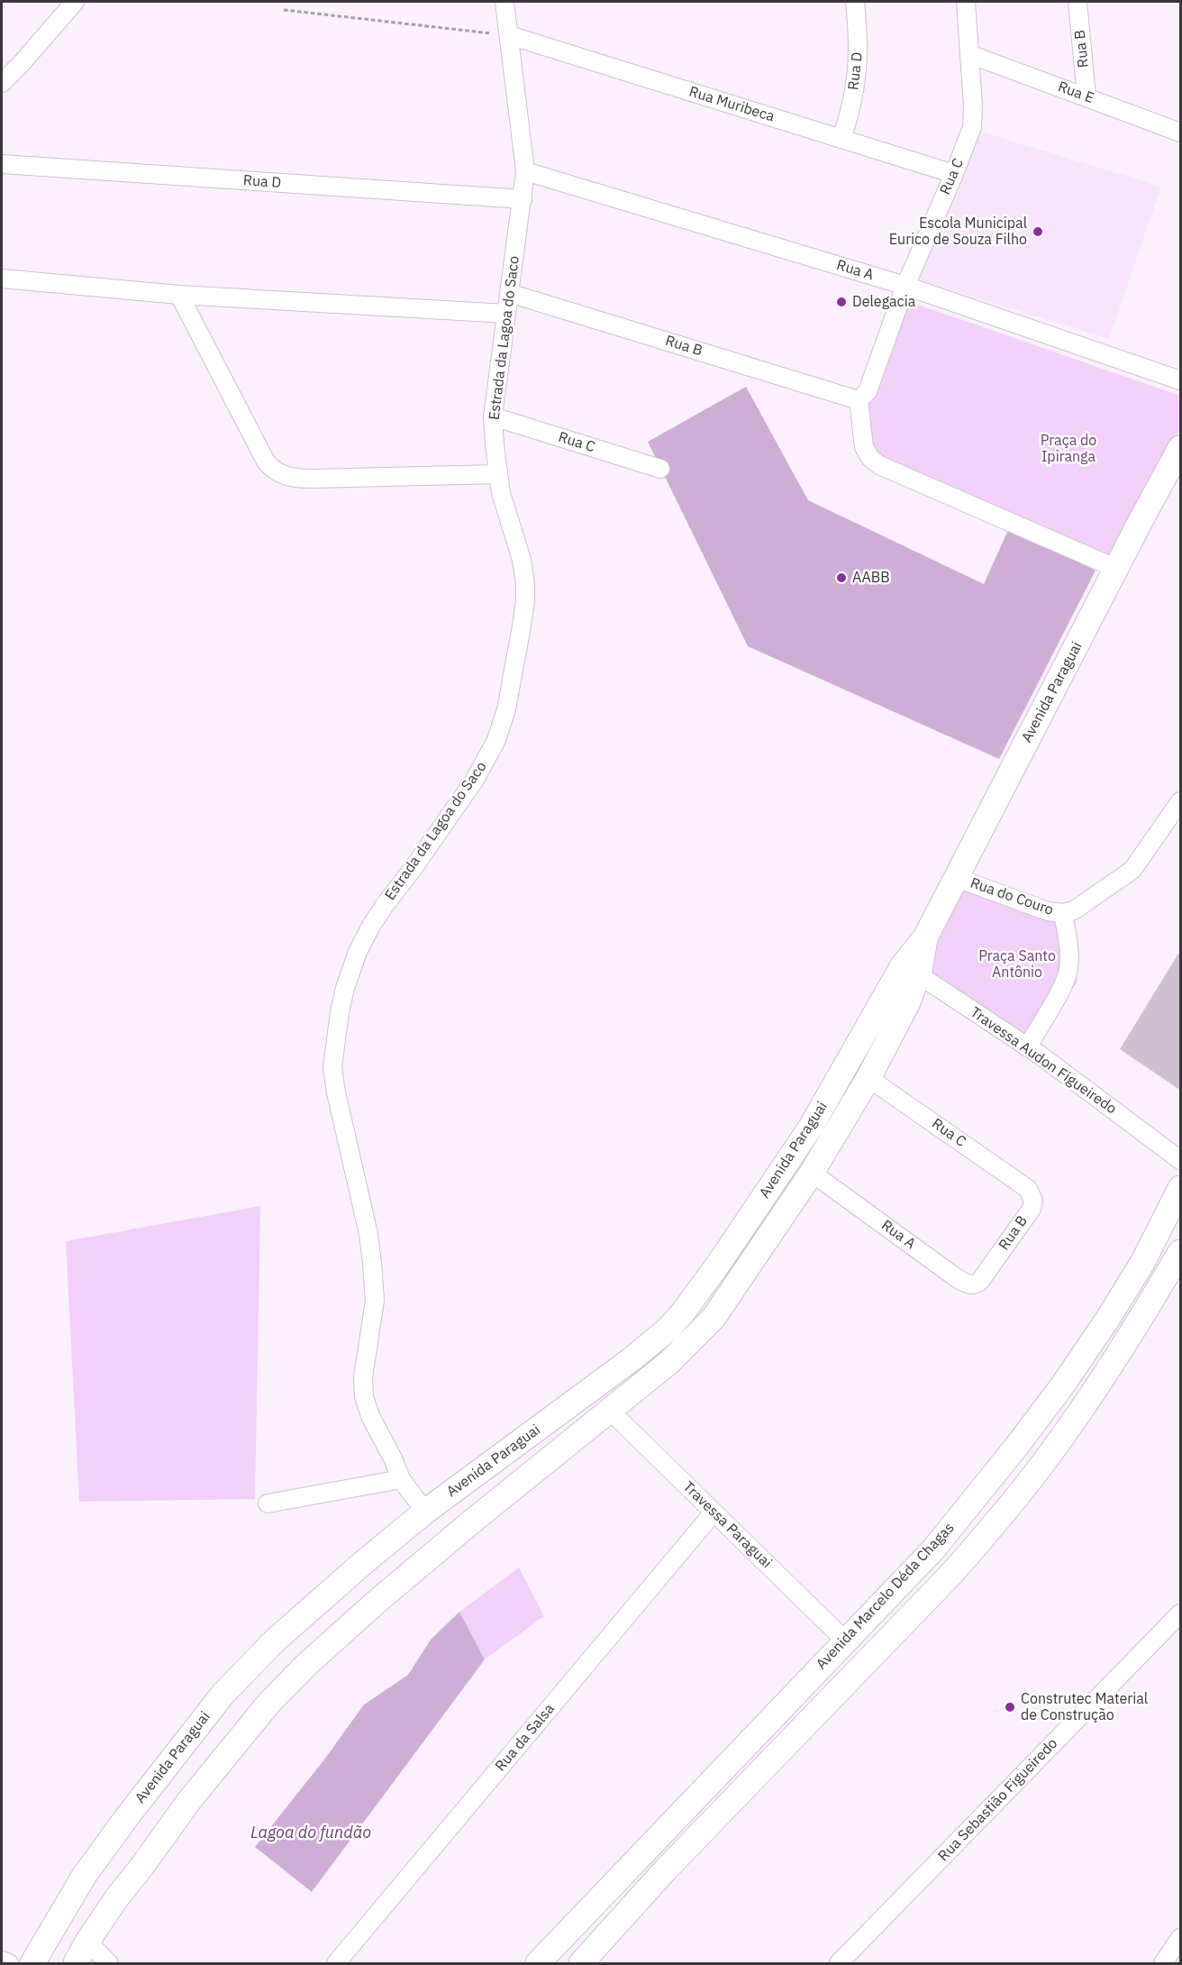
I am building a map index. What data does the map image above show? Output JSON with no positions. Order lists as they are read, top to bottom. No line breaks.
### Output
{"streets":{"street":["Rua B","Rua D","Rua E","Rua Muribeca","Rua C","Rua A","Estrada da Lagoa do Saco","Avenida Paraguai","Rua do Couro","Travessa Audon Figueiredo","Travessa Paraguai","Avenida Marcelo Déda Chagas","Rua da Salsa","Rua Sebastião Figueiredo"]},"crossings":[["Rua B","Rua E"],["Rua B","Rua C"],["Rua B","Rua A"],["Rua B","Estrada da Lagoa do Saco"],["Rua D","Rua Muribeca"],["Rua D","Estrada da Lagoa do Saco"],["Rua E","Rua C"],["Rua Muribeca","Rua C"],["Rua Muribeca","Estrada da Lagoa do Saco"],["Rua C","Rua A"],["Rua C","Estrada da Lagoa do Saco"],["Rua C","Avenida Paraguai"],["Rua A","Estrada da Lagoa do Saco"],["Rua A","Avenida Paraguai"],["Estrada da Lagoa do Saco","Avenida Paraguai"],["Avenida Paraguai","Rua do Couro"],["Avenida Paraguai","Travessa Audon Figueiredo"],["Avenida Paraguai","Travessa Paraguai"],["Travessa Paraguai","Avenida Marcelo Déda Chagas"],["Travessa Paraguai","Rua da Salsa"]],"water":["Lagoa do fundão"],"parks":["Praça do Ipiranga","Praça Santo Antônio"],"places":["Escola Municipal Eurico de Souza Filho","Delegacia","AABB","Construtec Material de Construção"]}
